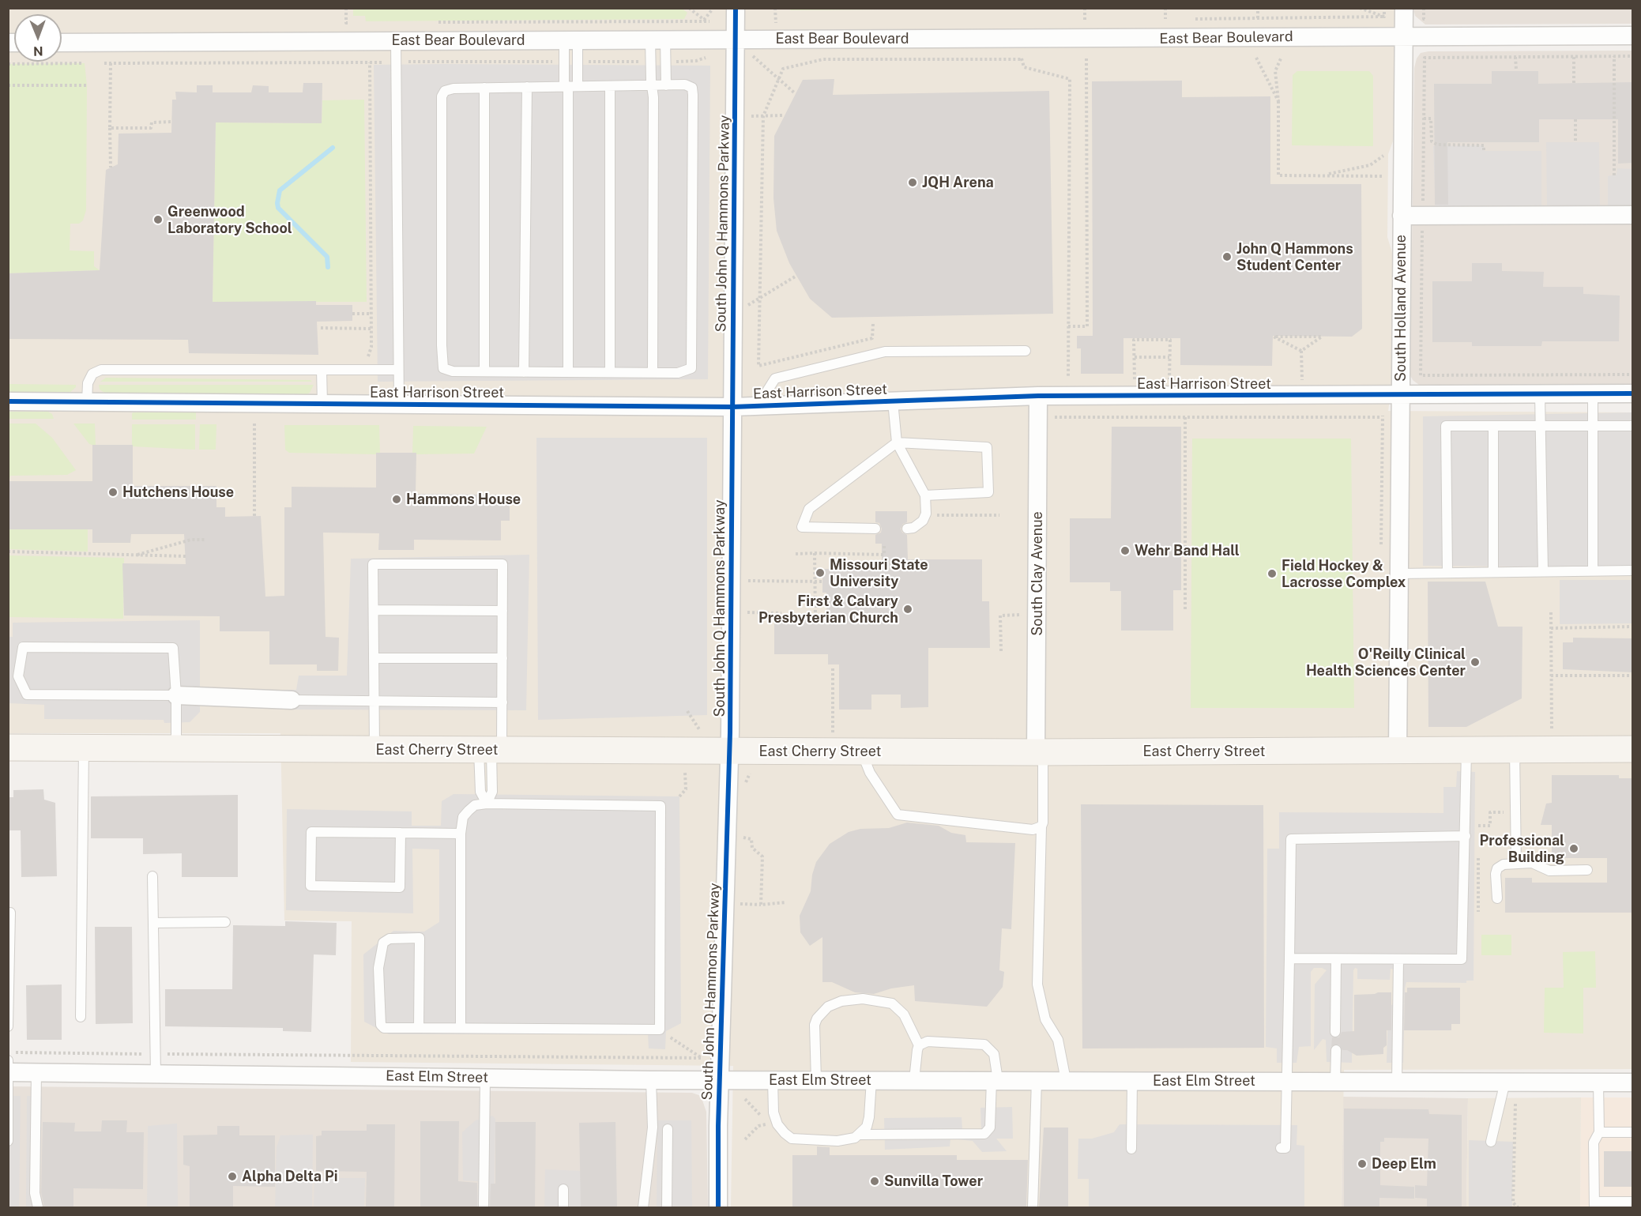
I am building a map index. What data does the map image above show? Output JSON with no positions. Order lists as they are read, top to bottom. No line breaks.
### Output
{"streets":{"street":["East Bear Boulevard","South John Q Hammons Parkway","South Holland Avenue","East Harrison Street","South Clay Avenue","East Cherry Street","East Elm Street"]},"crossings":[["East Bear Boulevard","South John Q Hammons Parkway"],["East Bear Boulevard","South Holland Avenue"],["South John Q Hammons Parkway","East Harrison Street"],["South John Q Hammons Parkway","East Cherry Street"],["South John Q Hammons Parkway","East Elm Street"],["South Holland Avenue","East Harrison Street"],["South Holland Avenue","East Cherry Street"],["East Harrison Street","South Clay Avenue"],["South Clay Avenue","East Cherry Street"]],"places":["JQH Arena","Greenwood Laboratory School","John Q Hammons Student Center","Hutchens House","Hammons House","Wehr Band Hall","Missouri State University","Field Hockey & Lacrosse Complex","First & Calvary Presbyterian Church","O'Reilly Clinical Health Sciences Center","Professional Building","Deep Elm","Alpha Delta Pi","Sunvilla Tower"],"north":"bottom"}
